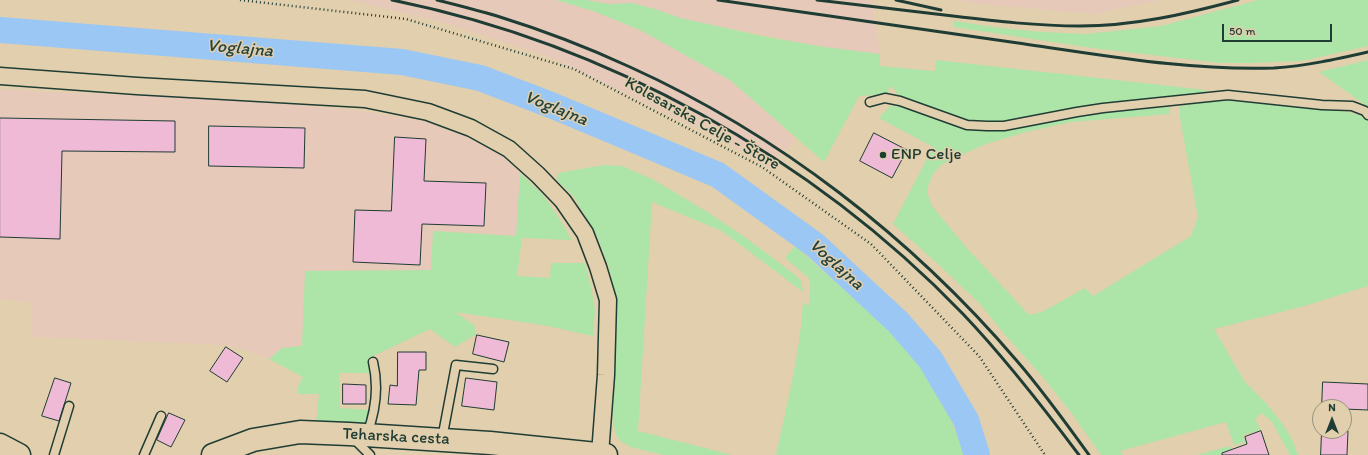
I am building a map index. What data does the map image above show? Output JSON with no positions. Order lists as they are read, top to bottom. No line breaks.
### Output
{"streets":{"street":["Teharska cesta"],"path":["Kolesarska Celje - Štore"]},"water":["Voglajna"],"places":["ENP Celje"],"scale_bar":"50 m","north":"top"}
